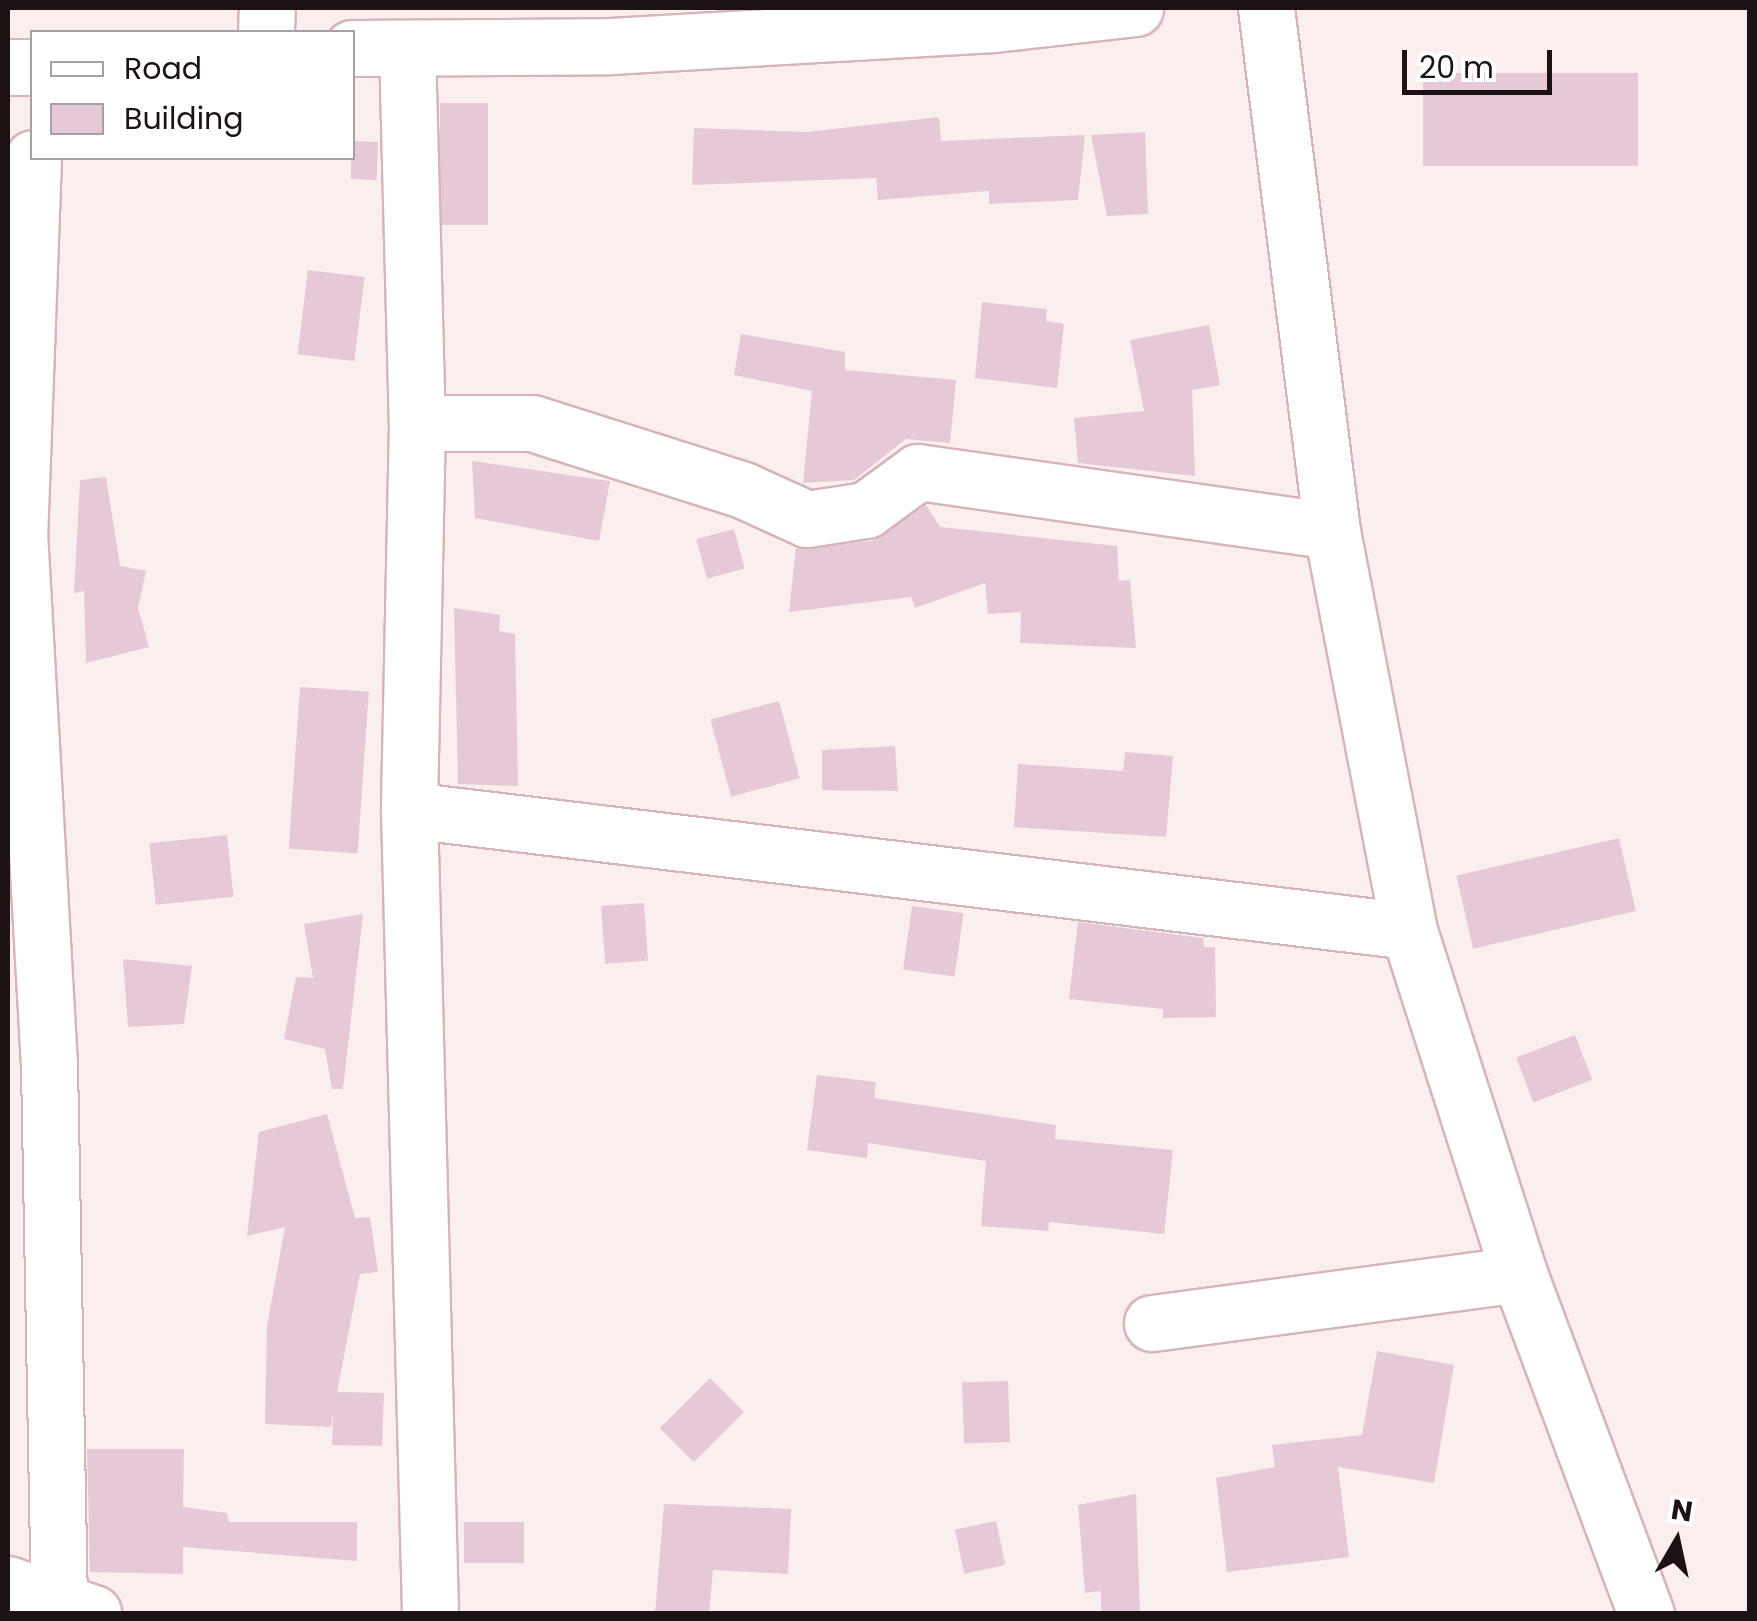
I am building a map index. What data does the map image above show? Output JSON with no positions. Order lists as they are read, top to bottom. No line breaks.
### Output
{"legend":["Road","Building"],"scale_bar":"20 m","north":"top"}
